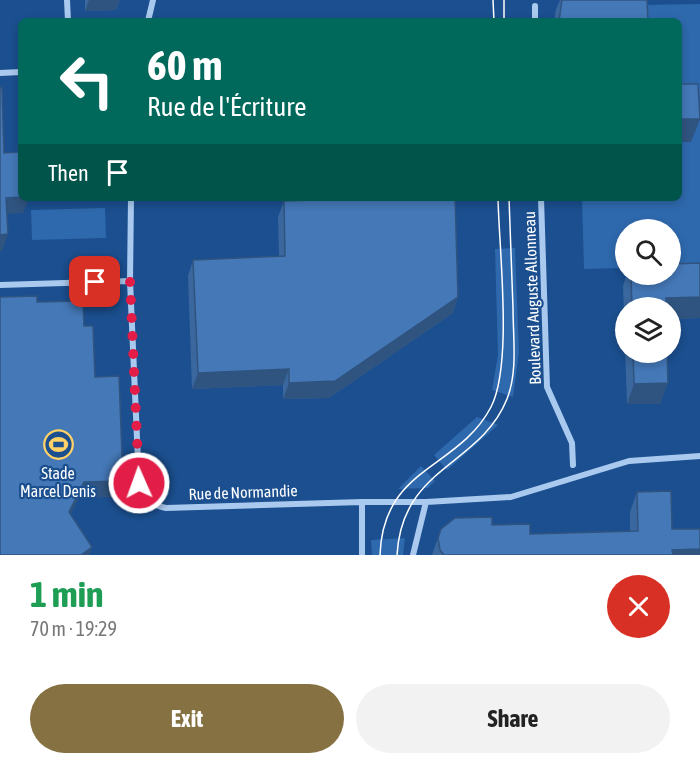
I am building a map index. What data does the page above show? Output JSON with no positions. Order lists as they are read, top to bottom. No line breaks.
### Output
{"streets":{"street":["Boulevard Auguste Allonneau","Rue de Normandie"]},"places":{"sports":["Stade Marcel Denis"]},"page":{"turn":["60 m","Rue de l'Écriture"],"then":"Then","heading":["1 min","70 m · 19:29"],"buttons":["Exit","Share"]}}
